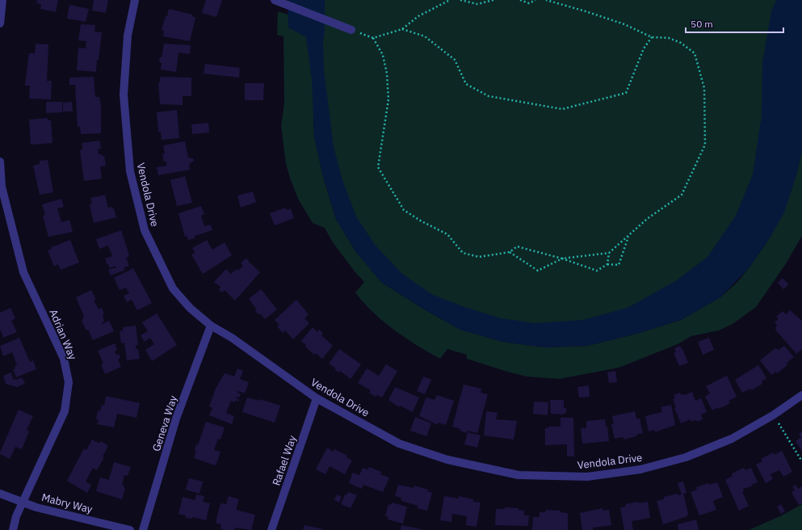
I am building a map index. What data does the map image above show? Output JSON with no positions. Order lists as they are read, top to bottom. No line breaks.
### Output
{"streets":{"street":["Vendola Drive","Adrian Way","Geneva Way","Rafael Way","Mabry Way"]},"crossings":[["Vendola Drive","Geneva Way"],["Vendola Drive","Rafael Way"],["Adrian Way","Mabry Way"]],"scale_bar":"50 m"}
